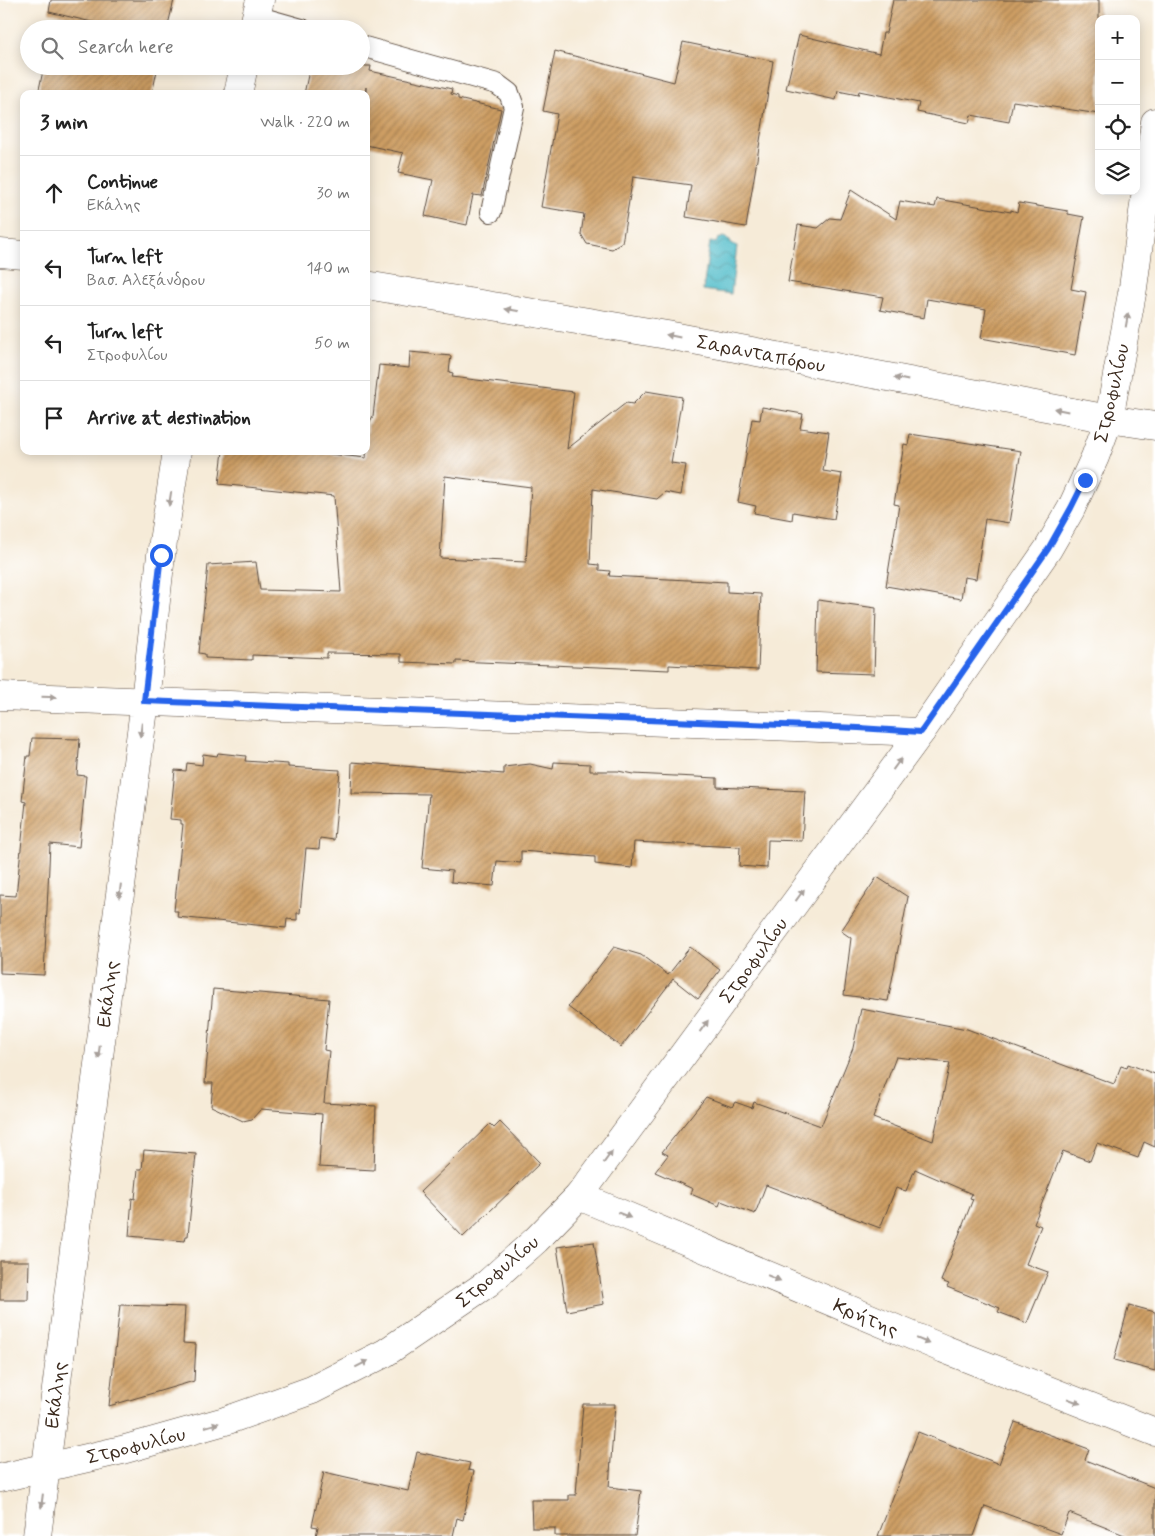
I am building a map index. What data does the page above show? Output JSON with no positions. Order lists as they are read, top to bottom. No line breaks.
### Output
{"streets":{"street":["Σαρανταπόρου","Στροφυλίου","Εκάλης","Κρήτης"]},"crossings":[["Σαρανταπόρου","Στροφυλίου"],["Στροφυλίου","Εκάλης"],["Στροφυλίου","Κρήτης"]],"one_way":["Σαρανταπόρου","Στροφυλίου","Εκάλης","Κρήτης"],"page":{"map_buttons":["+","−"],"search":"Search here","heading":["3 min","Walk · 220 m"],"list":[["Continue","Εκάλης","30 m"],["Turn left","Βασ. Αλεξάνδρου","140 m"],["Turn left","Στροφυλίου","50 m"],"Arrive at destination"]}}
